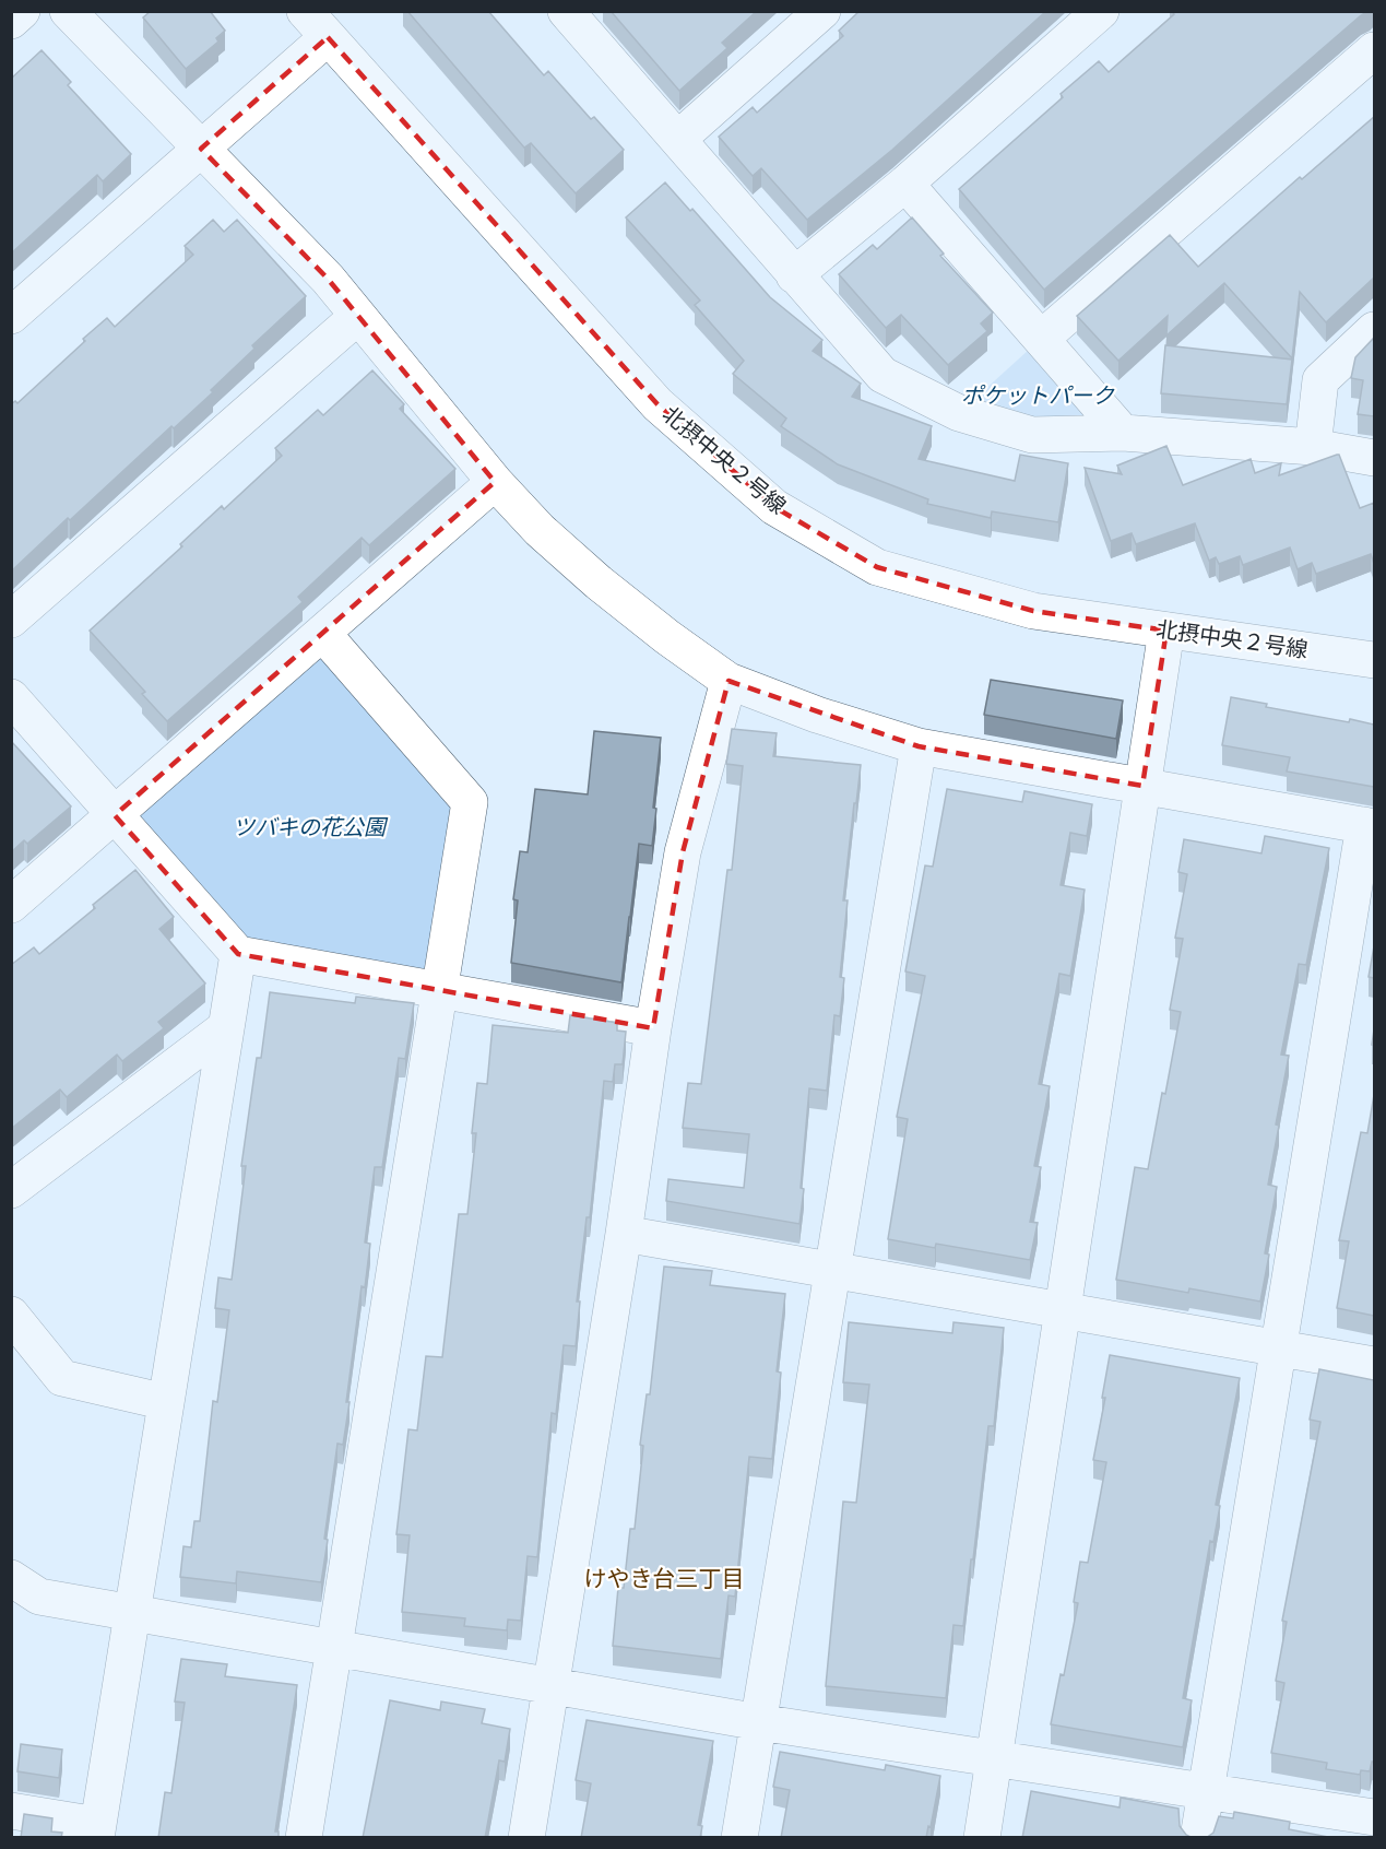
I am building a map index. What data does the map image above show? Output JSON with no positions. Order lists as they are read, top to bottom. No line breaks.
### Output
{"streets":{"street":["北摂中央２号線"]},"districts":["けやき台三丁目"],"parks":["ポケットパーク","ツバキの花公園"]}
